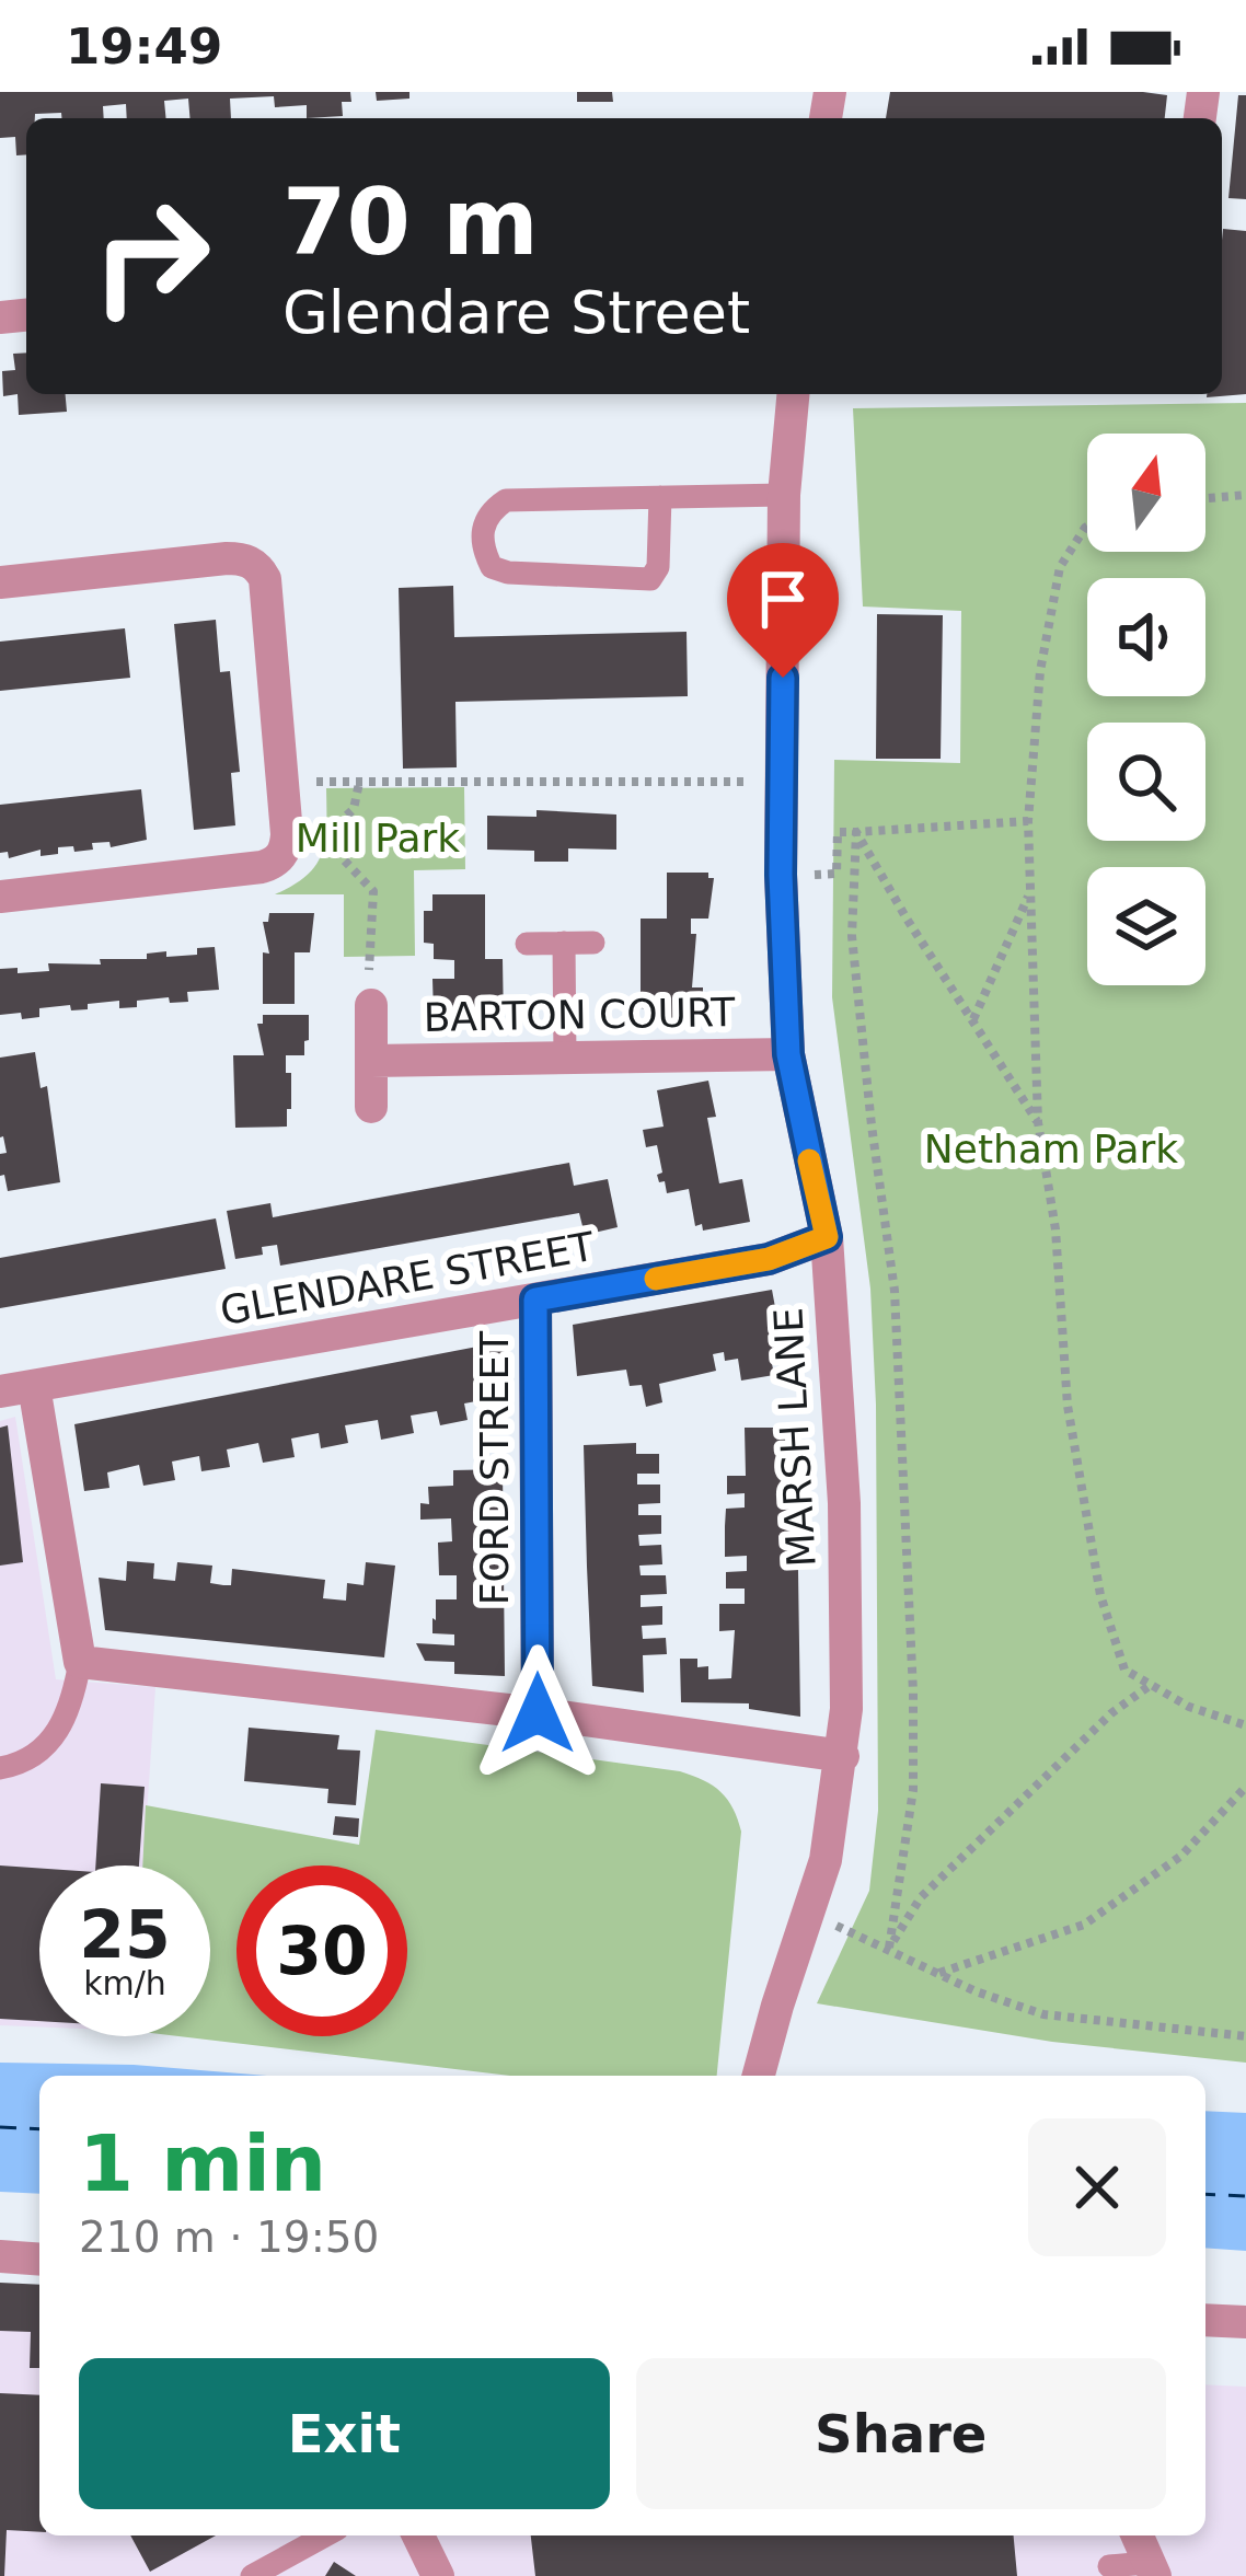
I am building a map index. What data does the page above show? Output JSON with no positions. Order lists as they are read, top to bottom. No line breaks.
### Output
{"streets":{"street":["BARTON COURT","GLENDARE STREET","MARSH LANE","FORD STREET"]},"crossings":[["BARTON COURT","MARSH LANE"],["GLENDARE STREET","MARSH LANE"],["GLENDARE STREET","FORD STREET"]],"parks":["Mill Park","Netham Park"],"north":"top","page":{"status":"19:49","turn":["70 m","Glendare Street"],"speed":"25 km/h","limit":"30","heading":["1 min","210 m · 19:50"],"buttons":["Exit","Share"]}}
